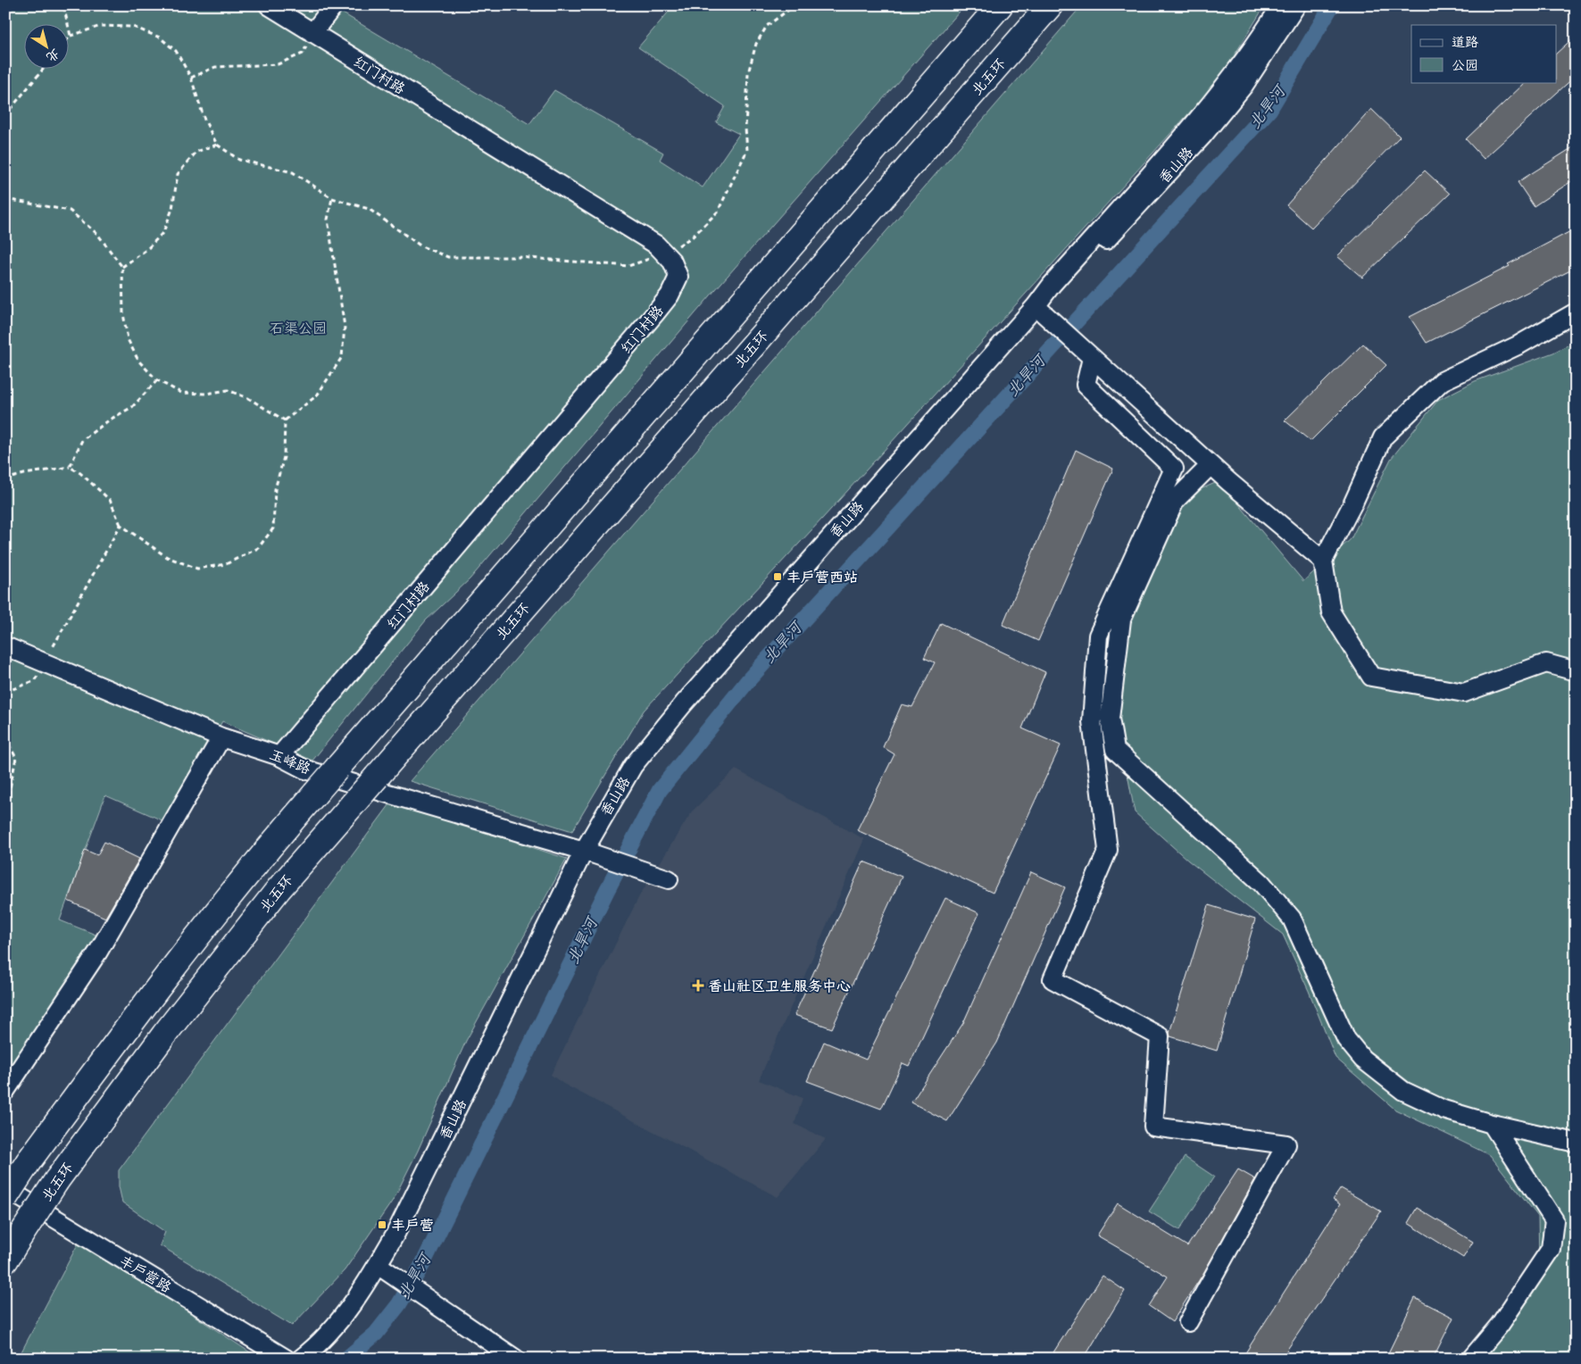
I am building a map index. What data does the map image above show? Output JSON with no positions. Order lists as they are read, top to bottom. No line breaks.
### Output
{"streets":{"highway":["北五环"],"street":["红门村路","香山路","玉峰路","丰户营路"]},"crossings":[["红门村路","玉峰路"],["香山路","玉峰路"]],"water":["北旱河"],"parks":["石渠公园"],"places":{"transit":["丰户营西站","丰户营"],"health":["香山社区卫生服务中心"]},"legend":["道路","公园"],"north":"bottom right"}
